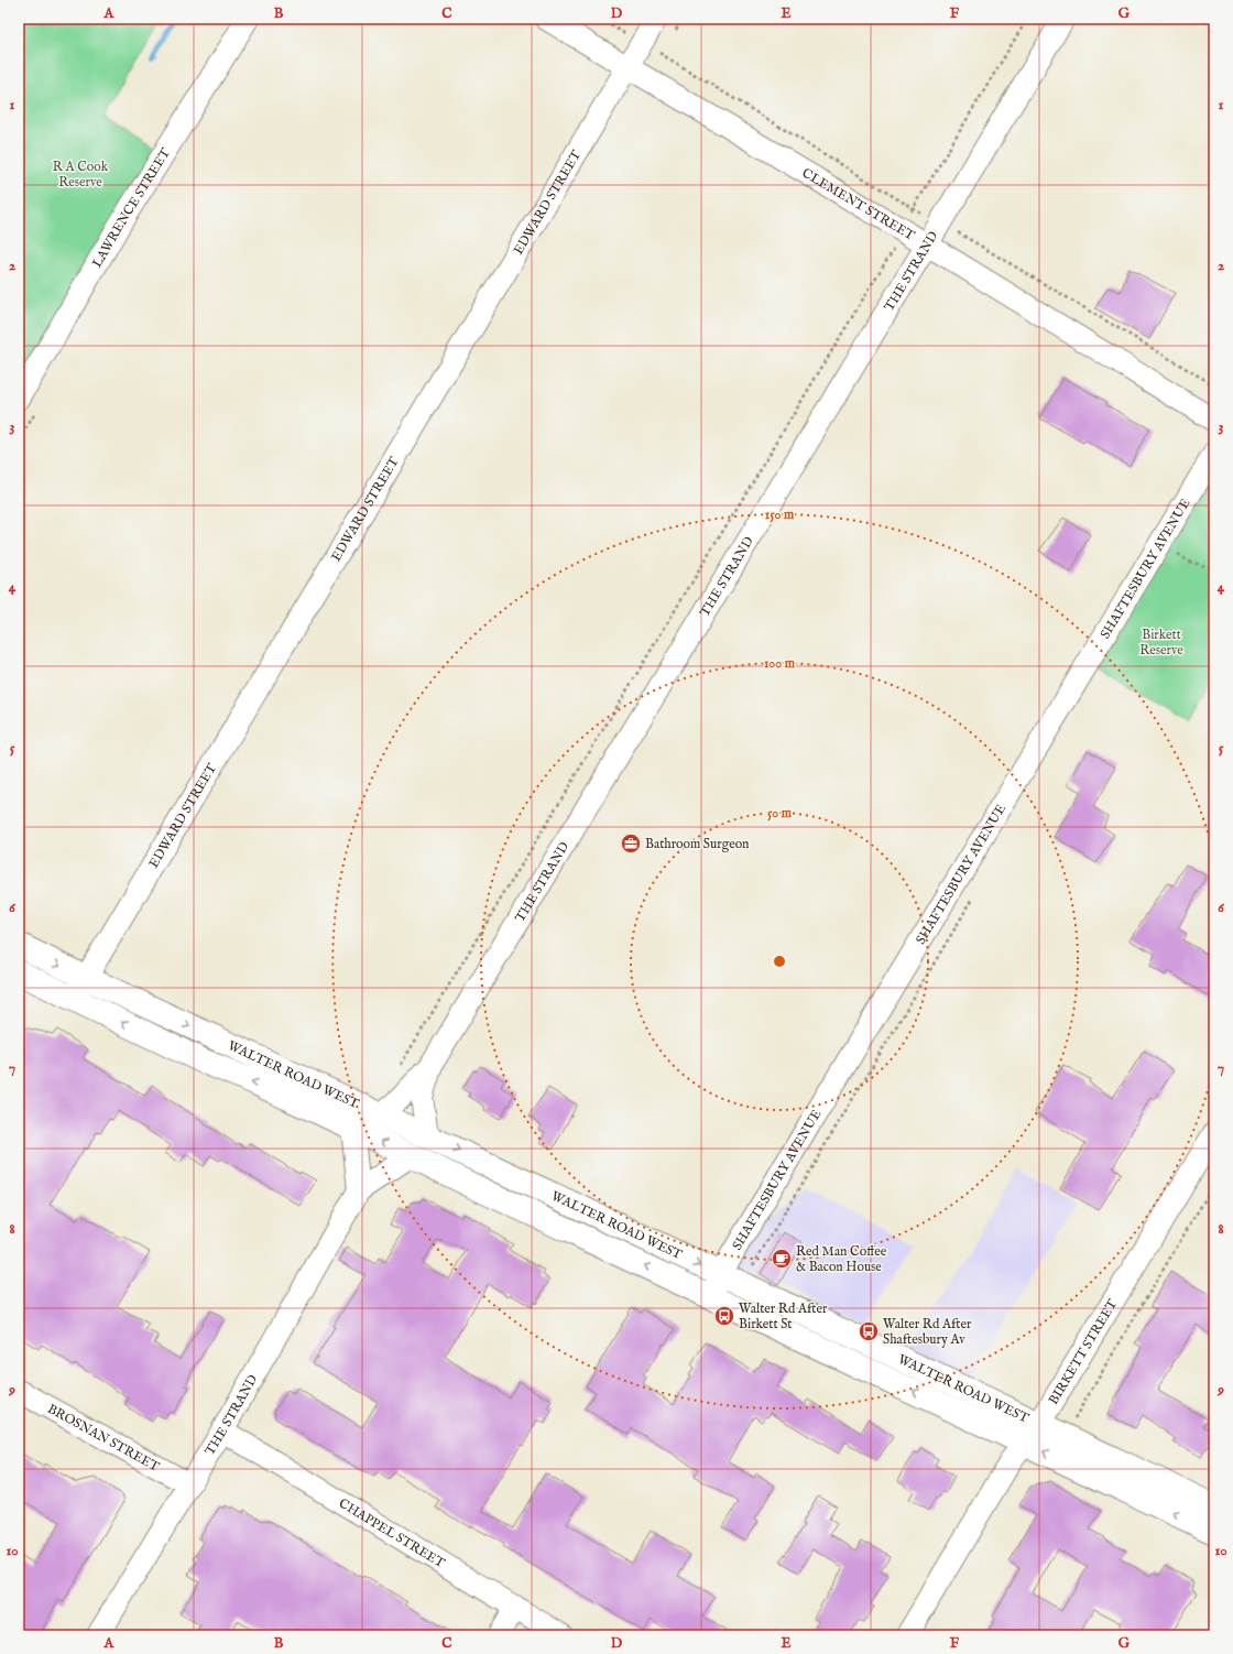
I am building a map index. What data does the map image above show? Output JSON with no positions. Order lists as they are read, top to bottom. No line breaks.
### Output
{"streets":{"main road":["WALTER ROAD WEST"],"street":["EDWARD STREET","CLEMENT STREET","LAWRENCE STREET","THE STRAND","SHAFTESBURY AVENUE","BIRKETT STREET","BROSNAN STREET","CHAPPEL STREET"]},"crossings":[["EDWARD STREET","CLEMENT STREET"],["EDWARD STREET","WALTER ROAD WEST"],["CLEMENT STREET","THE STRAND"],["THE STRAND","WALTER ROAD WEST"],["THE STRAND","BROSNAN STREET"],["THE STRAND","CHAPPEL STREET"],["SHAFTESBURY AVENUE","WALTER ROAD WEST"],["WALTER ROAD WEST","BIRKETT STREET"]],"parks":["R A Cook Reserve","Birkett Reserve"],"places":{"office":["Bathroom Surgeon"],"cafe":["Red Man Coffee & Bacon House"],"bus stop":["Walter Rd After Birkett St","Walter Rd After Shaftesbury Av"]},"grid":{"columns":["A","B","C","D","E","F","G"],"rows":["1","2","3","4","5","6","7","8","9","10"]},"rings":["150 m","100 m","50 m"]}
